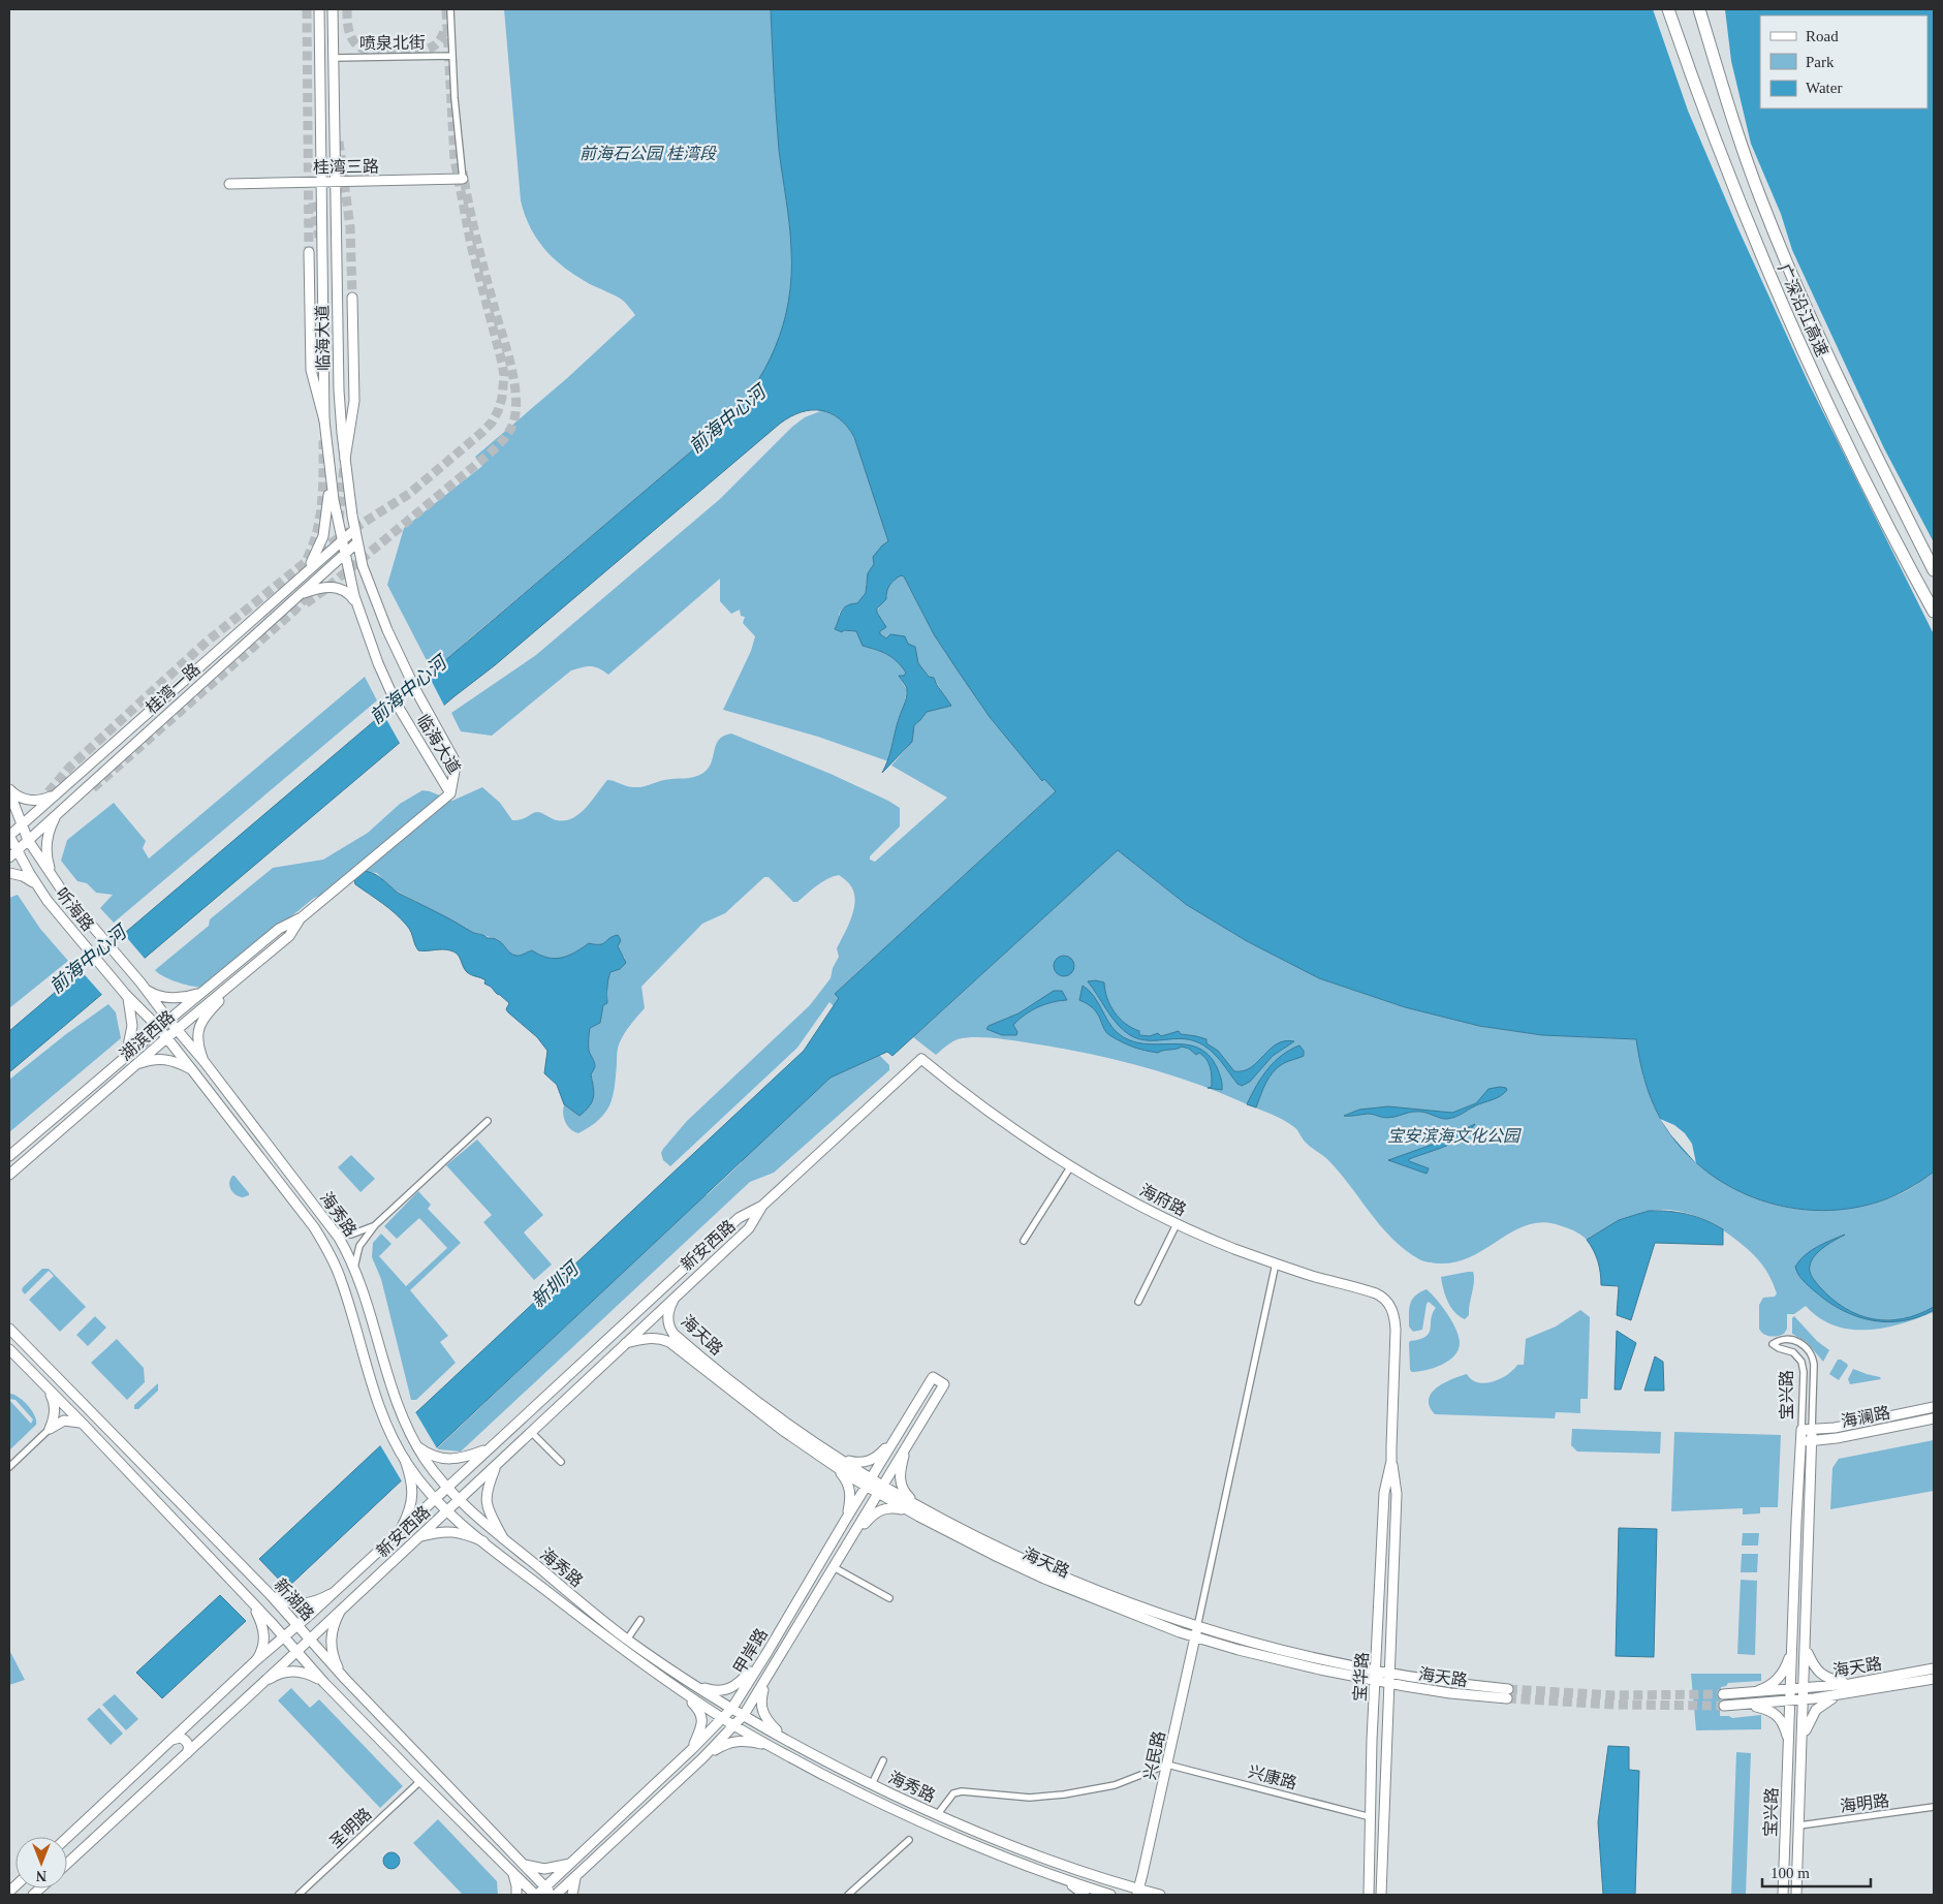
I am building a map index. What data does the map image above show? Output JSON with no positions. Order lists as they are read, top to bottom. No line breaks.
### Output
{"streets":{"highway":["广深沿江高速"],"main road":["桂湾三路","临海大道","桂湾一路","听海路","湖滨西路","海府路","海秀路","新安西路","海天路","宝兴路","海澜路","新湖路","甲岸路","宝华路","兴民路"],"street":["喷泉北街","兴康路","海明路","圣明路"]},"crossings":[["喷泉北街","临海大道"],["桂湾三路","临海大道"],["临海大道","桂湾一路"],["临海大道","湖滨西路"],["桂湾一路","听海路"],["听海路","湖滨西路"],["听海路","海秀路"],["湖滨西路","海秀路"],["海府路","新安西路"],["海府路","宝华路"],["海秀路","新安西路"],["海秀路","甲岸路"],["海秀路","兴民路"],["新安西路","海天路"],["新安西路","新湖路"],["海天路","宝兴路"],["海天路","甲岸路"],["海天路","宝华路"],["海天路","兴民路"],["宝兴路","海澜路"],["宝兴路","海明路"],["新湖路","甲岸路"],["新湖路","圣明路"],["宝华路","兴康路"],["兴民路","兴康路"]],"water":["前海中心河","新圳河"],"parks":["前海石公园 桂湾段","宝安滨海文化公园"],"legend":["Road","Park","Water"],"scale_bar":"100 m","north":"bottom"}
